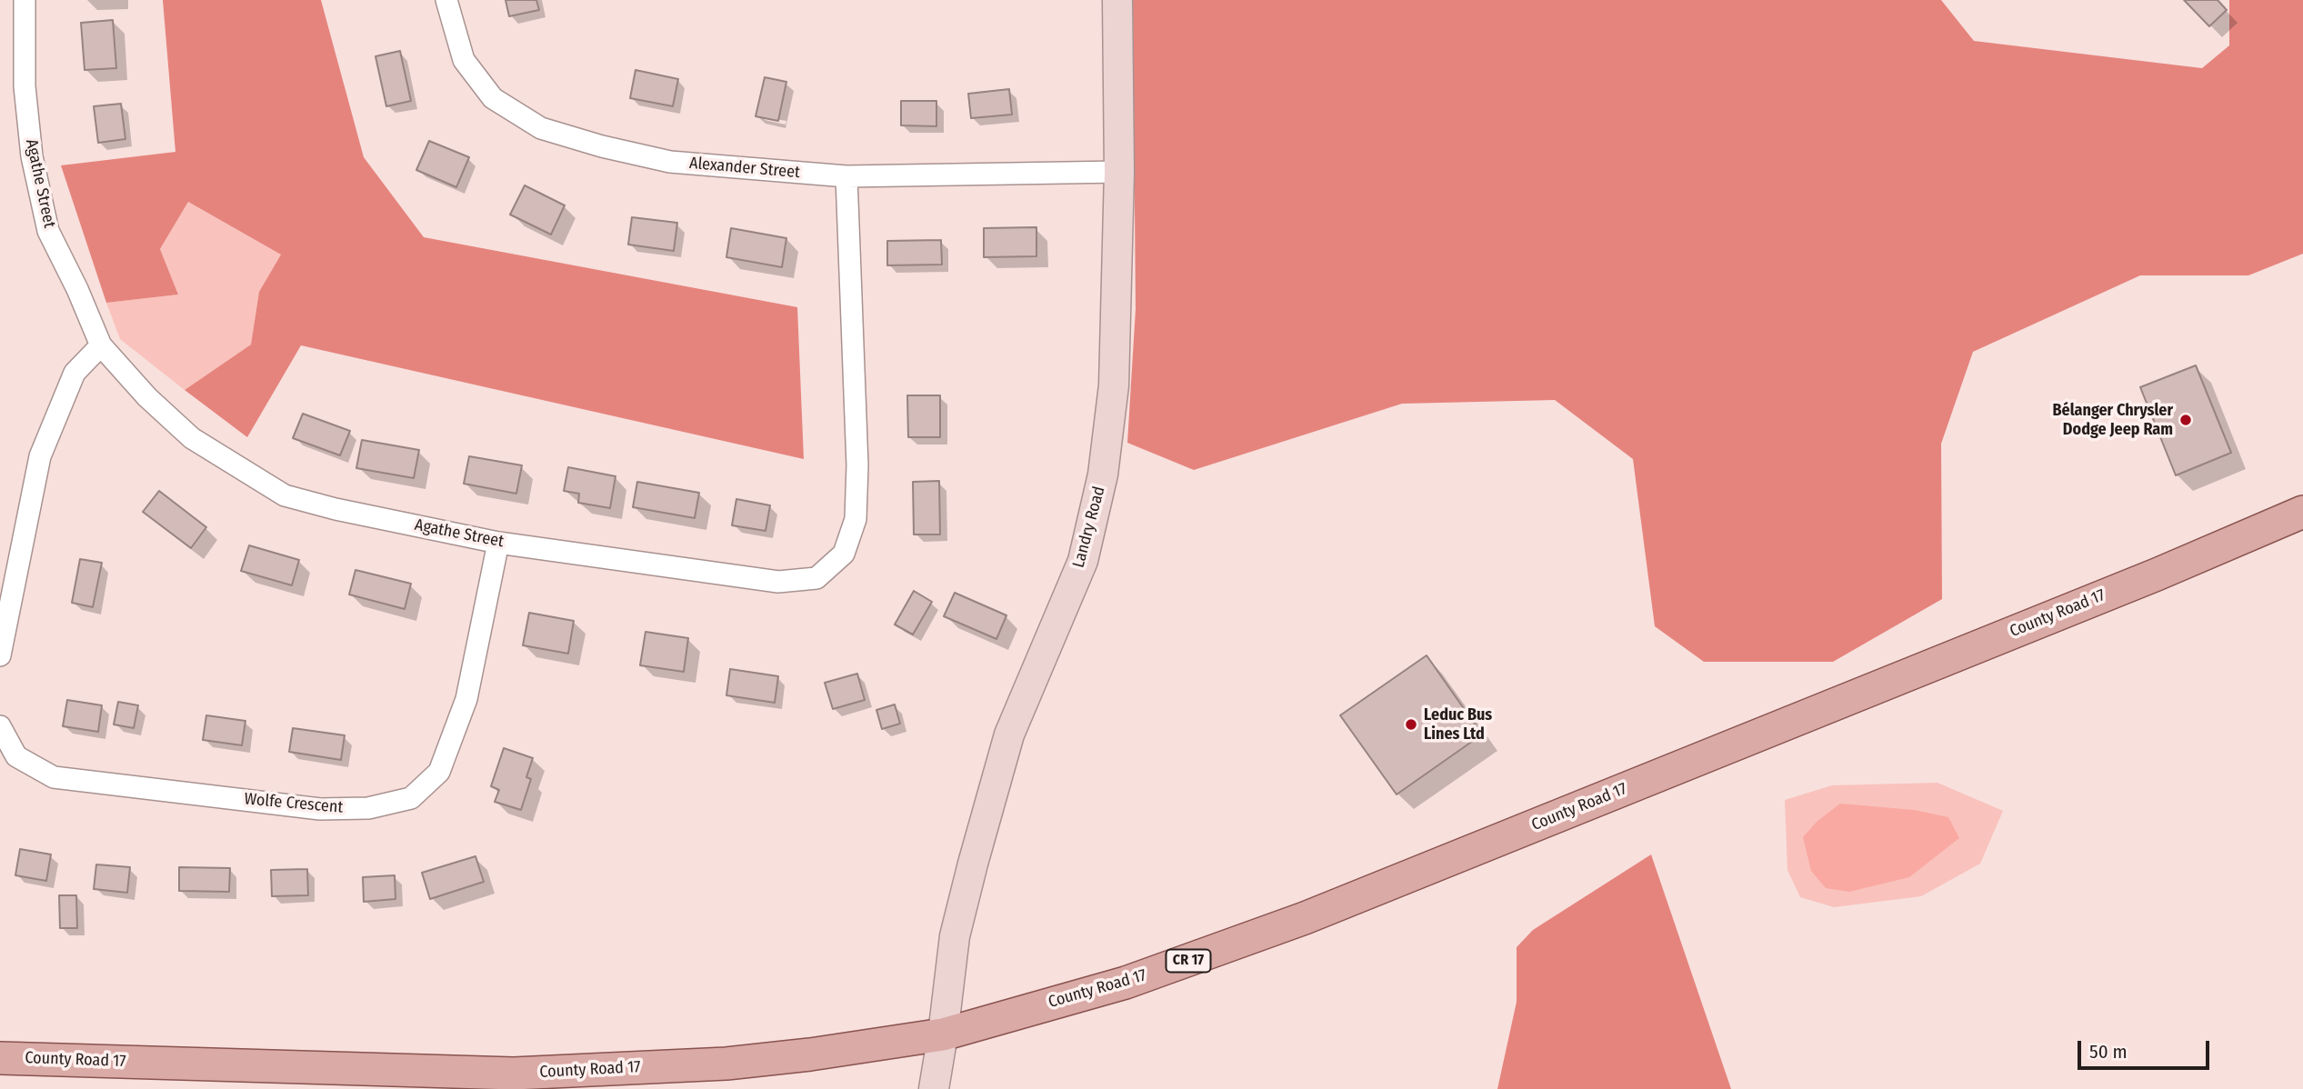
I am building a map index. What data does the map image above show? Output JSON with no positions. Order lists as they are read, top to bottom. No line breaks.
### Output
{"streets":{"main road":["Landry Road","County Road 17","CR 17"],"street":["Alexander Street","Agathe Street","Wolfe Crescent"]},"crossings":[["Alexander Street","Agathe Street"],["Alexander Street","Landry Road"],["Agathe Street","Wolfe Crescent"],["Landry Road","County Road 17"]],"places":["Bélanger Chrysler Dodge Jeep Ram","Leduc Bus Lines Ltd"],"scale_bar":"50 m"}
